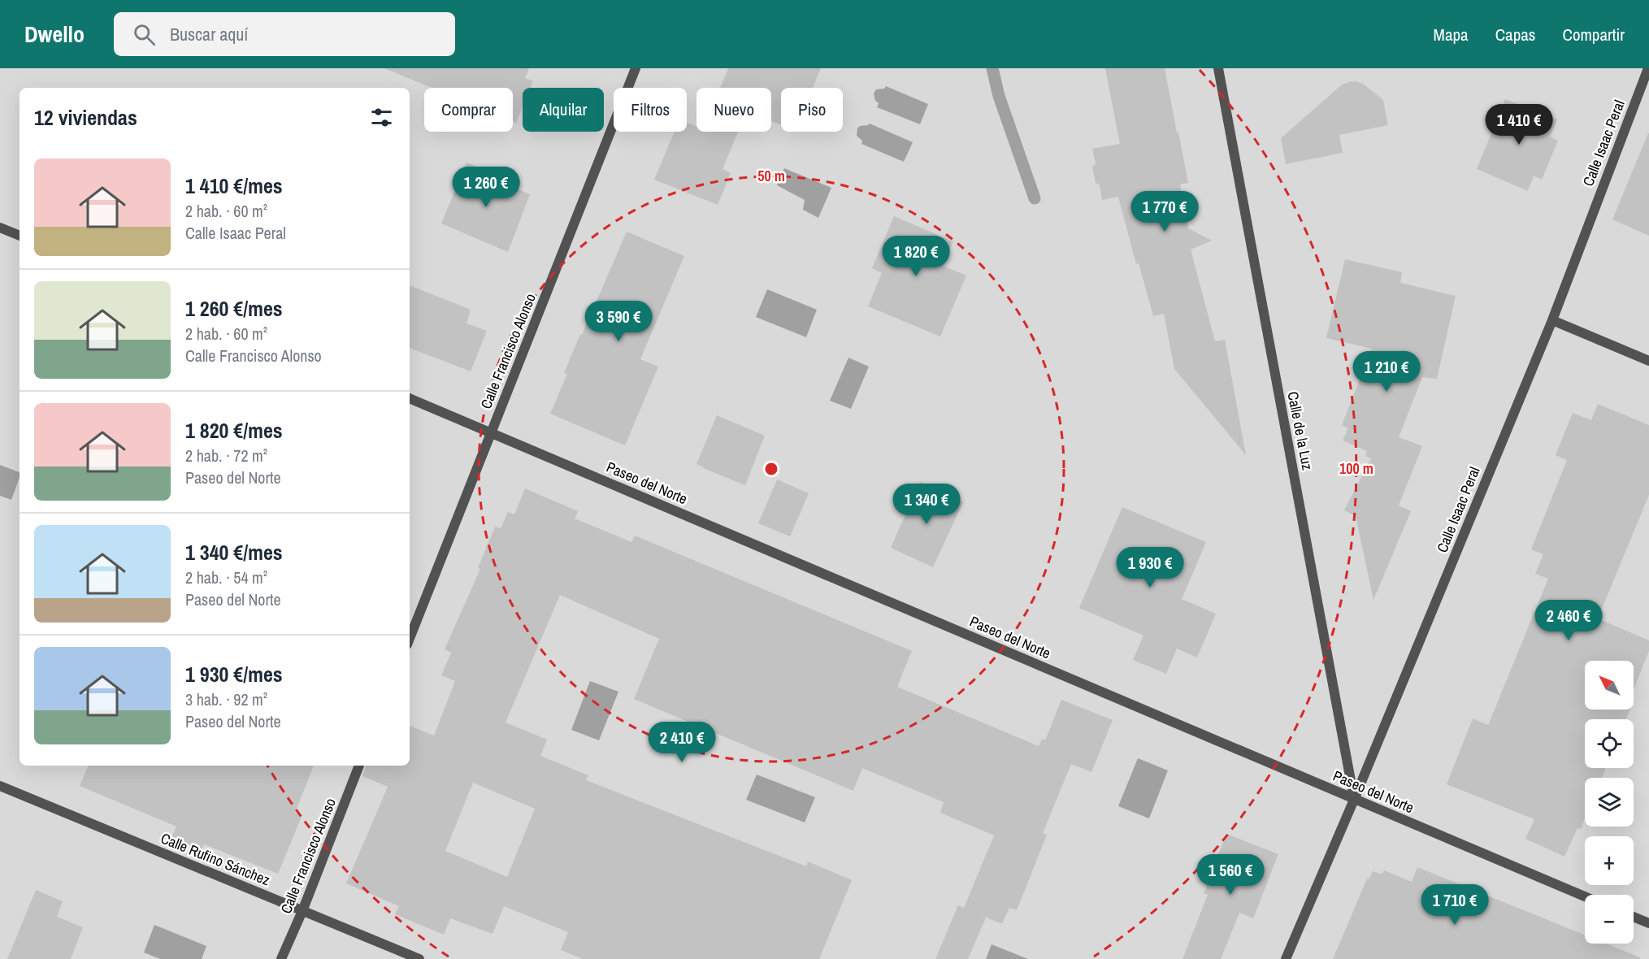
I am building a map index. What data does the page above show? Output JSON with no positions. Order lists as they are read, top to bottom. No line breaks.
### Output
{"streets":{"street":["Calle Isaac Peral","Calle Francisco Alonso","Calle de la Luz","Paseo del Norte","Calle Rufino Sánchez"]},"crossings":[["Calle Isaac Peral","Calle de la Luz"],["Calle Isaac Peral","Paseo del Norte"],["Calle Francisco Alonso","Paseo del Norte"],["Calle Francisco Alonso","Calle Rufino Sánchez"],["Calle de la Luz","Paseo del Norte"]],"north":"top left","page":{"header":"Dwello","search":"Buscar aquí","nav":["Mapa","Capas","Compartir"],"chip":["Comprar","Alquilar","Filtros","Nuevo","Piso"],"heading":"12 viviendas","price":["1 410 €","1 260 €","1 770 €","1 820 €","3 590 €","1 210 €","1 340 €","1 930 €","2 460 €","2 410 €","1 560 €","1 710 €"],"list":[{"name":"1 410 €/mes","note":"2 hab. · 60 m² · Calle Isaac Peral"},{"name":"1 260 €/mes","note":"2 hab. · 60 m² · Calle Francisco Alonso"},{"name":"1 820 €/mes","note":"2 hab. · 72 m² · Paseo del Norte"},{"name":"1 340 €/mes","note":"2 hab. · 54 m² · Paseo del Norte"},{"name":"1 930 €/mes","note":"3 hab. · 92 m² · Paseo del Norte"}],"map_buttons":["+","−"]},"rings":["50 m","100 m"]}
